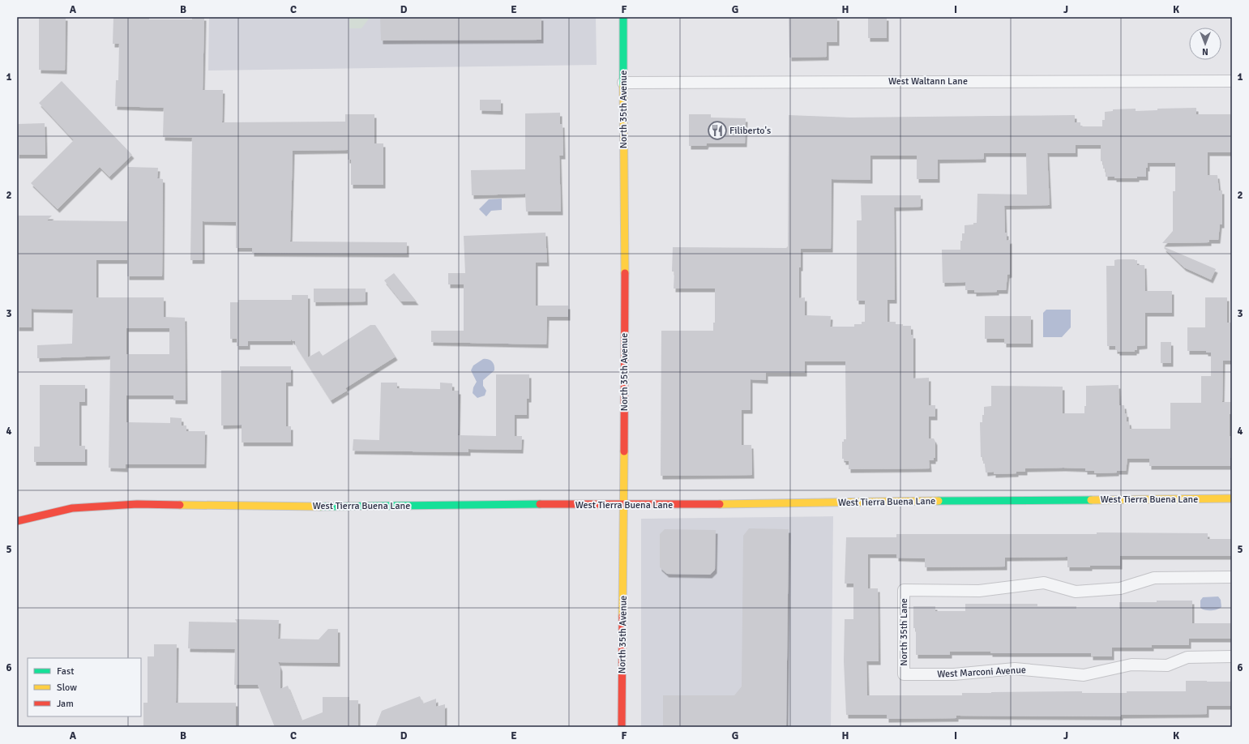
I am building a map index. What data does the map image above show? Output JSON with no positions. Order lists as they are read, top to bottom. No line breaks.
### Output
{"streets":{"street":["West Waltann Lane","North 35th Avenue","West Tierra Buena Lane","North 35th Lane","West Marconi Avenue"]},"crossings":[["West Waltann Lane","North 35th Avenue"],["North 35th Avenue","West Tierra Buena Lane"],["North 35th Lane","West Marconi Avenue"]],"places":{"restaurant":["Filiberto's"]},"legend":["Fast","Slow","Jam"],"north":"bottom","grid":{"columns":["A","B","C","D","E","F","G","H","I","J","K"],"rows":["1","2","3","4","5","6"]}}
